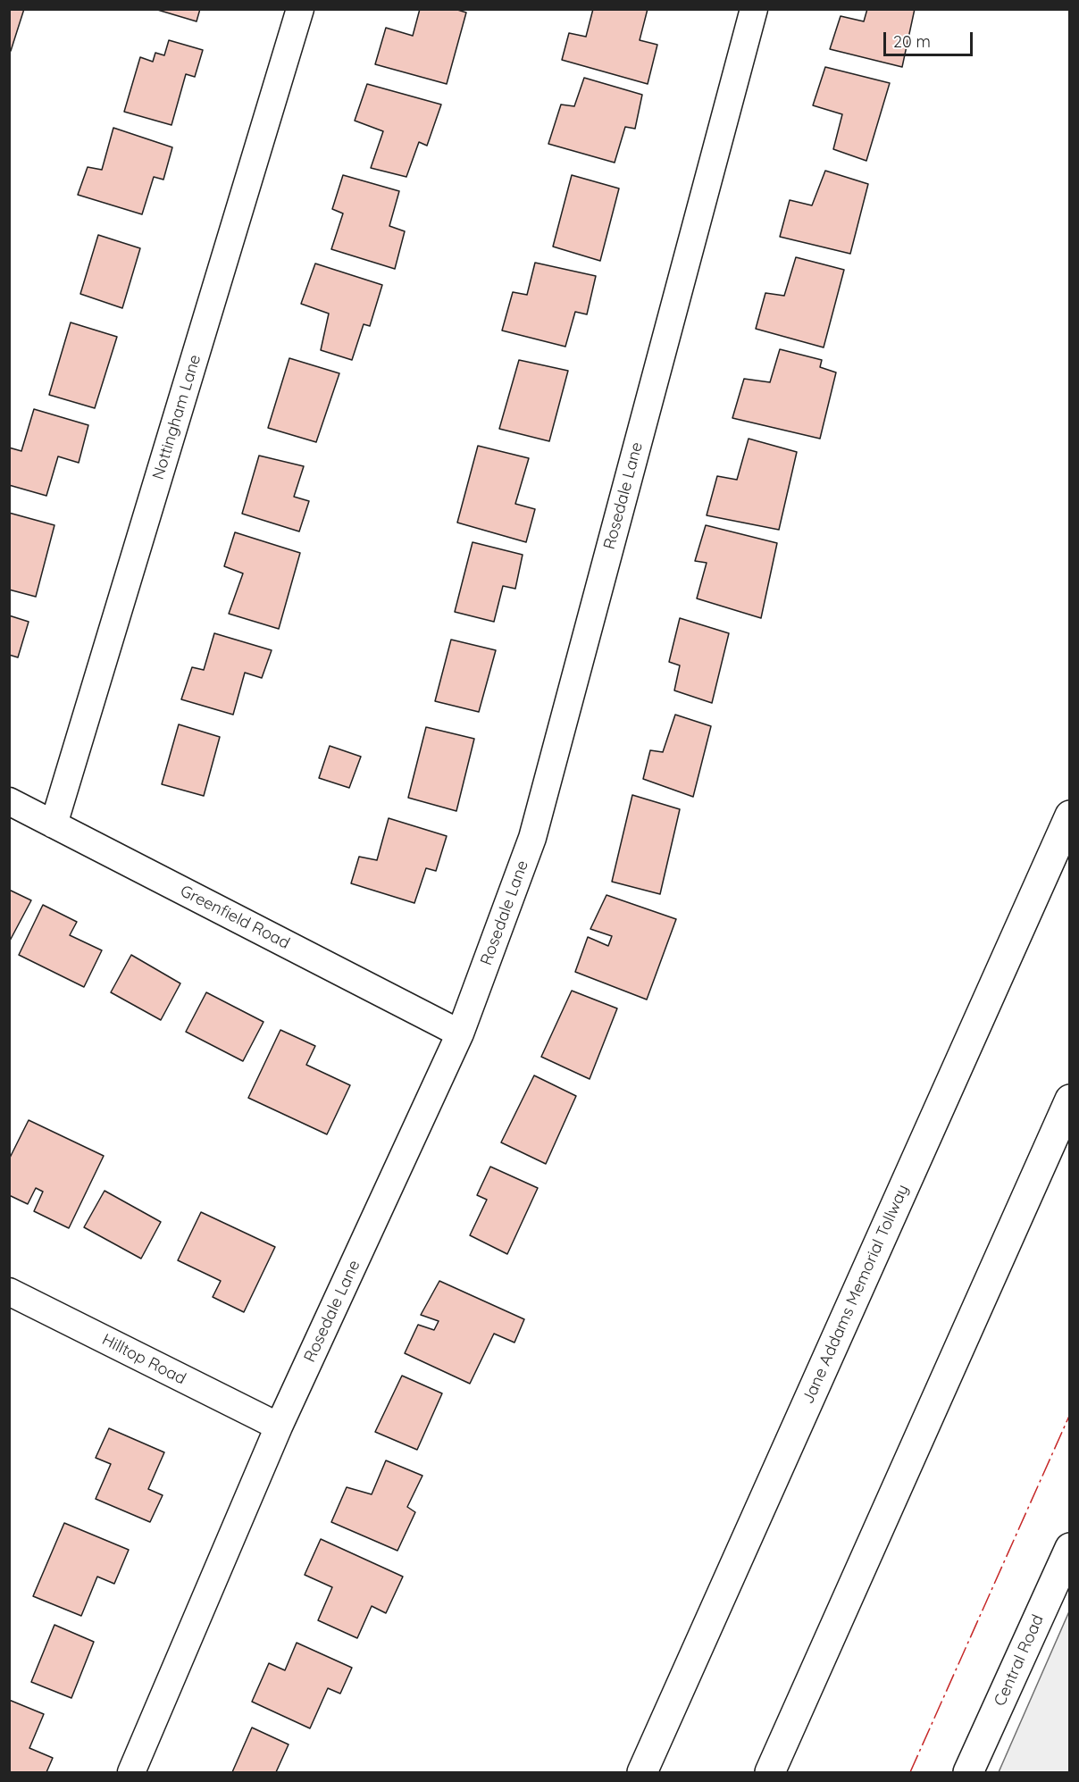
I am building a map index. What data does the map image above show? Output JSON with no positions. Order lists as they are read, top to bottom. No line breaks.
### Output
{"streets":{"main road":["Jane Addams Memorial Tollway","Central Road"],"street":["Nottingham Lane","Rosedale Lane","Greenfield Road","Hilltop Road"]},"crossings":[["Nottingham Lane","Greenfield Road"],["Rosedale Lane","Greenfield Road"],["Rosedale Lane","Hilltop Road"]],"scale_bar":"20 m"}
